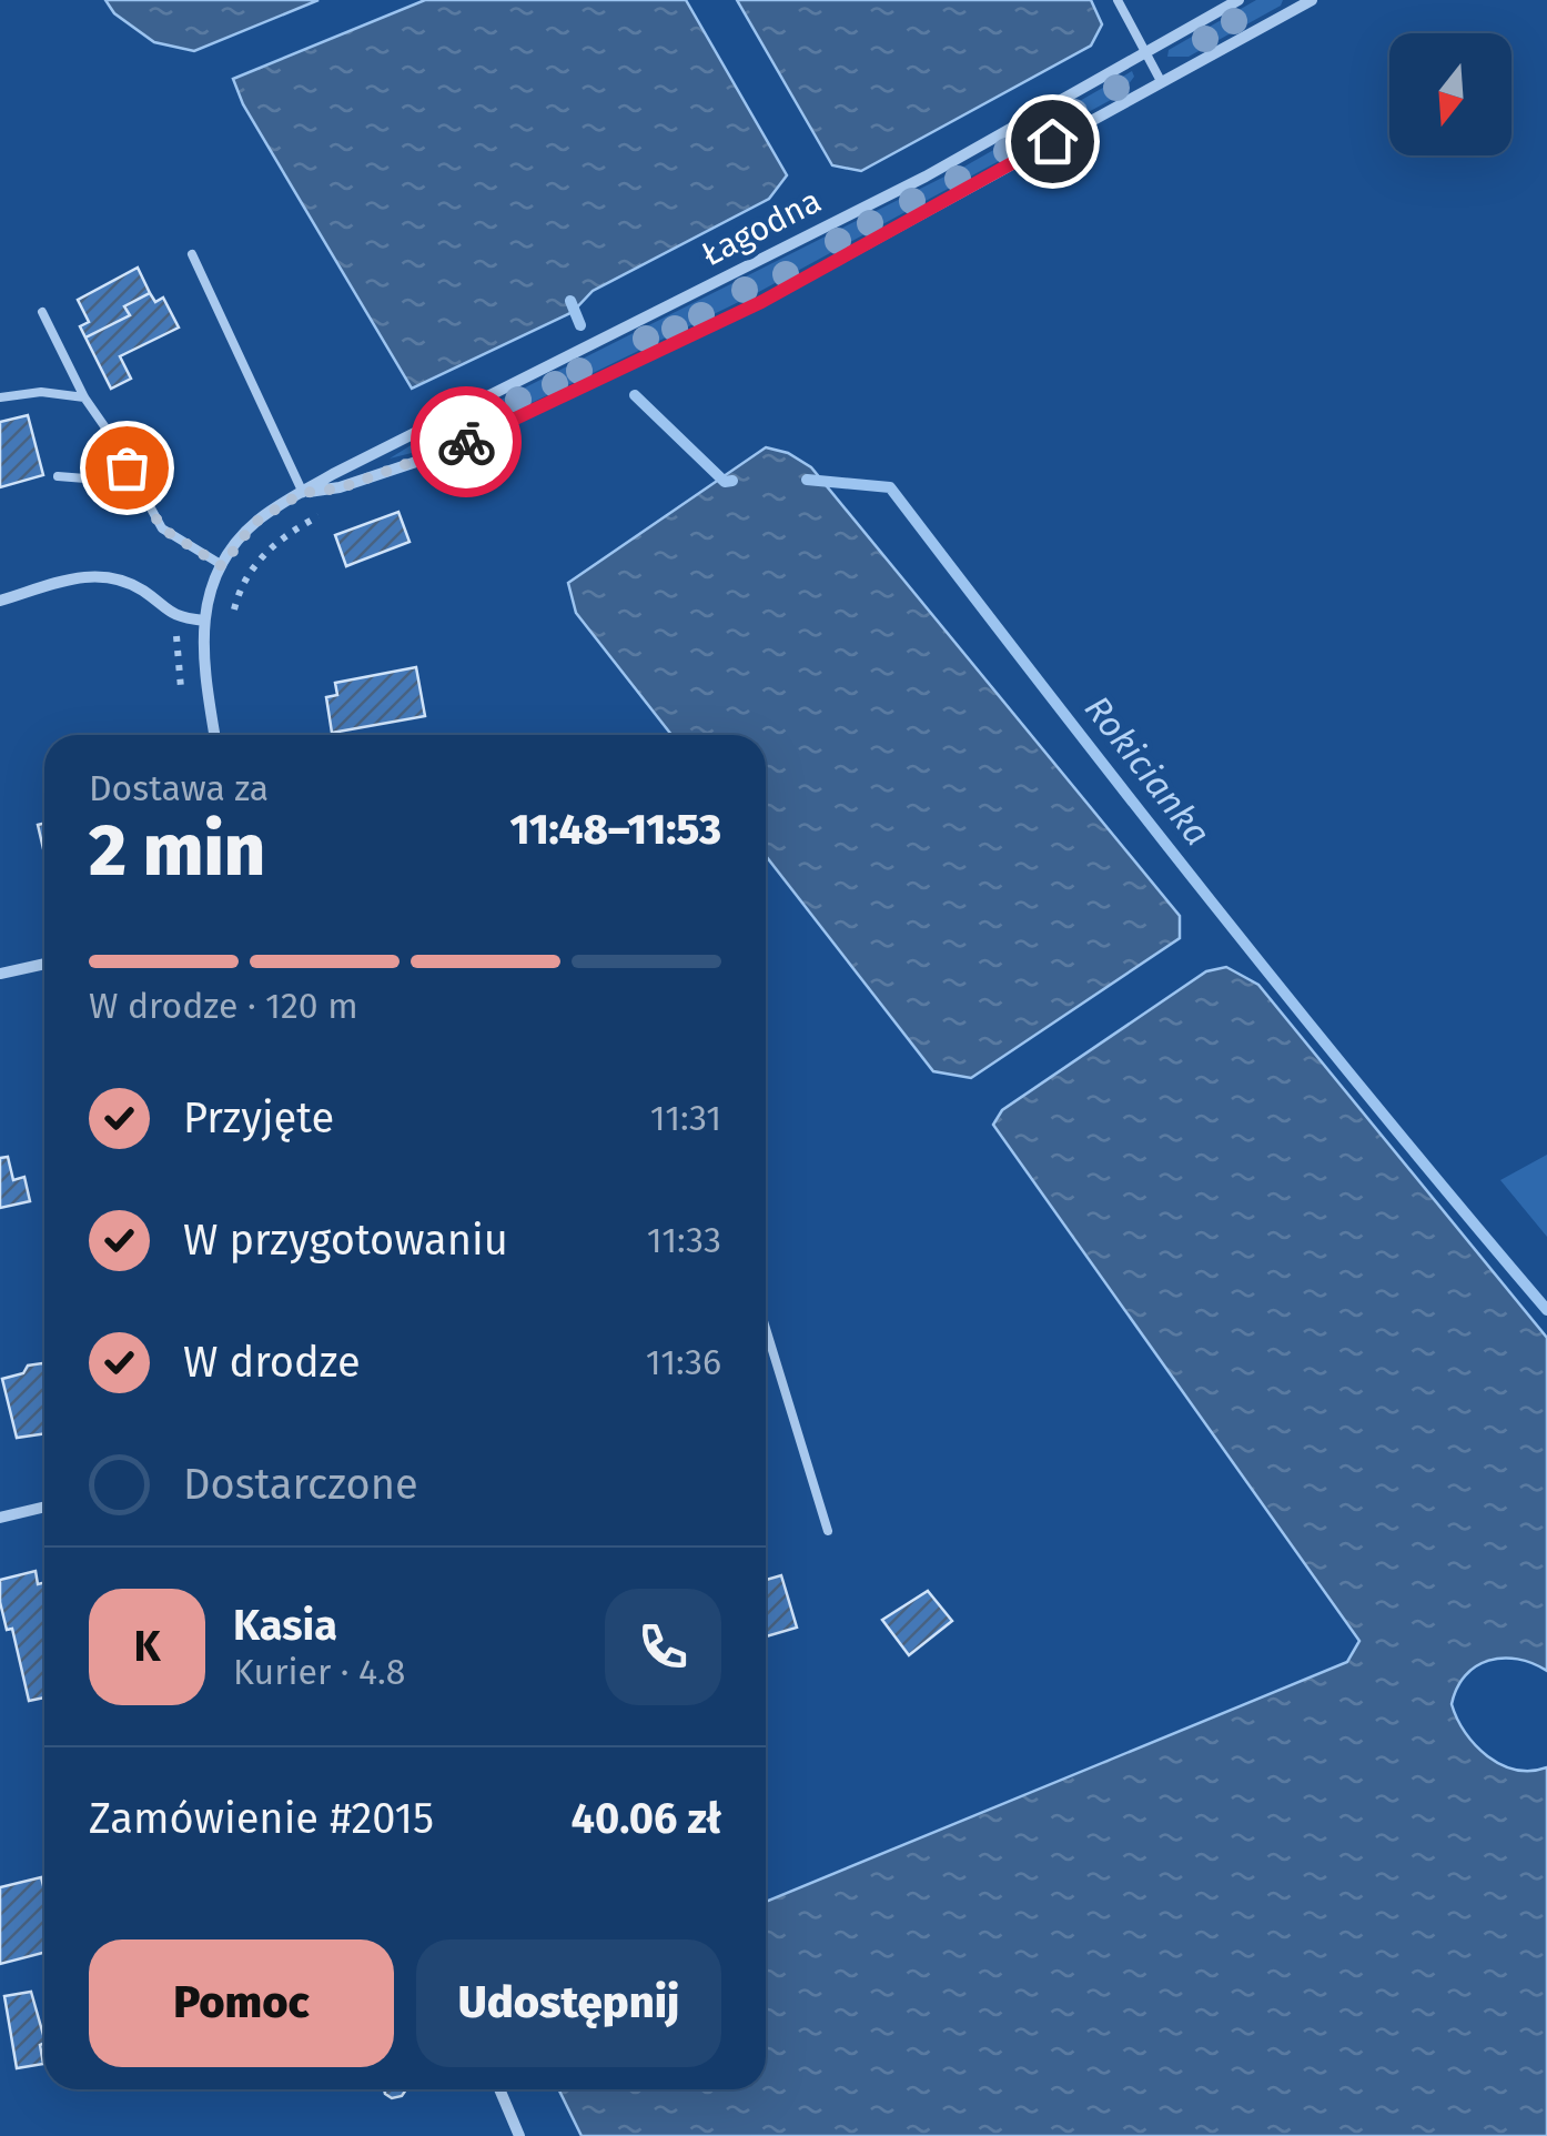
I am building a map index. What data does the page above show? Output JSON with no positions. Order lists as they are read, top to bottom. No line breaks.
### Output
{"streets":{"street":["Łagodna"]},"water":["Rokicianka"],"north":"bottom","page":{"heading":["2 min","Dostawa za","11:48–11:53"],"panel":["Kasia","Kurier · 4.8","Zamówienie #2015","40.06 zł"],"bar":"W drodze · 120 m","list":[["Przyjęte","11:31"],["W przygotowaniu","11:33"],["W drodze","11:36"],"Dostarczone"],"round":"K","buttons":["Pomoc","Udostępnij"]}}
